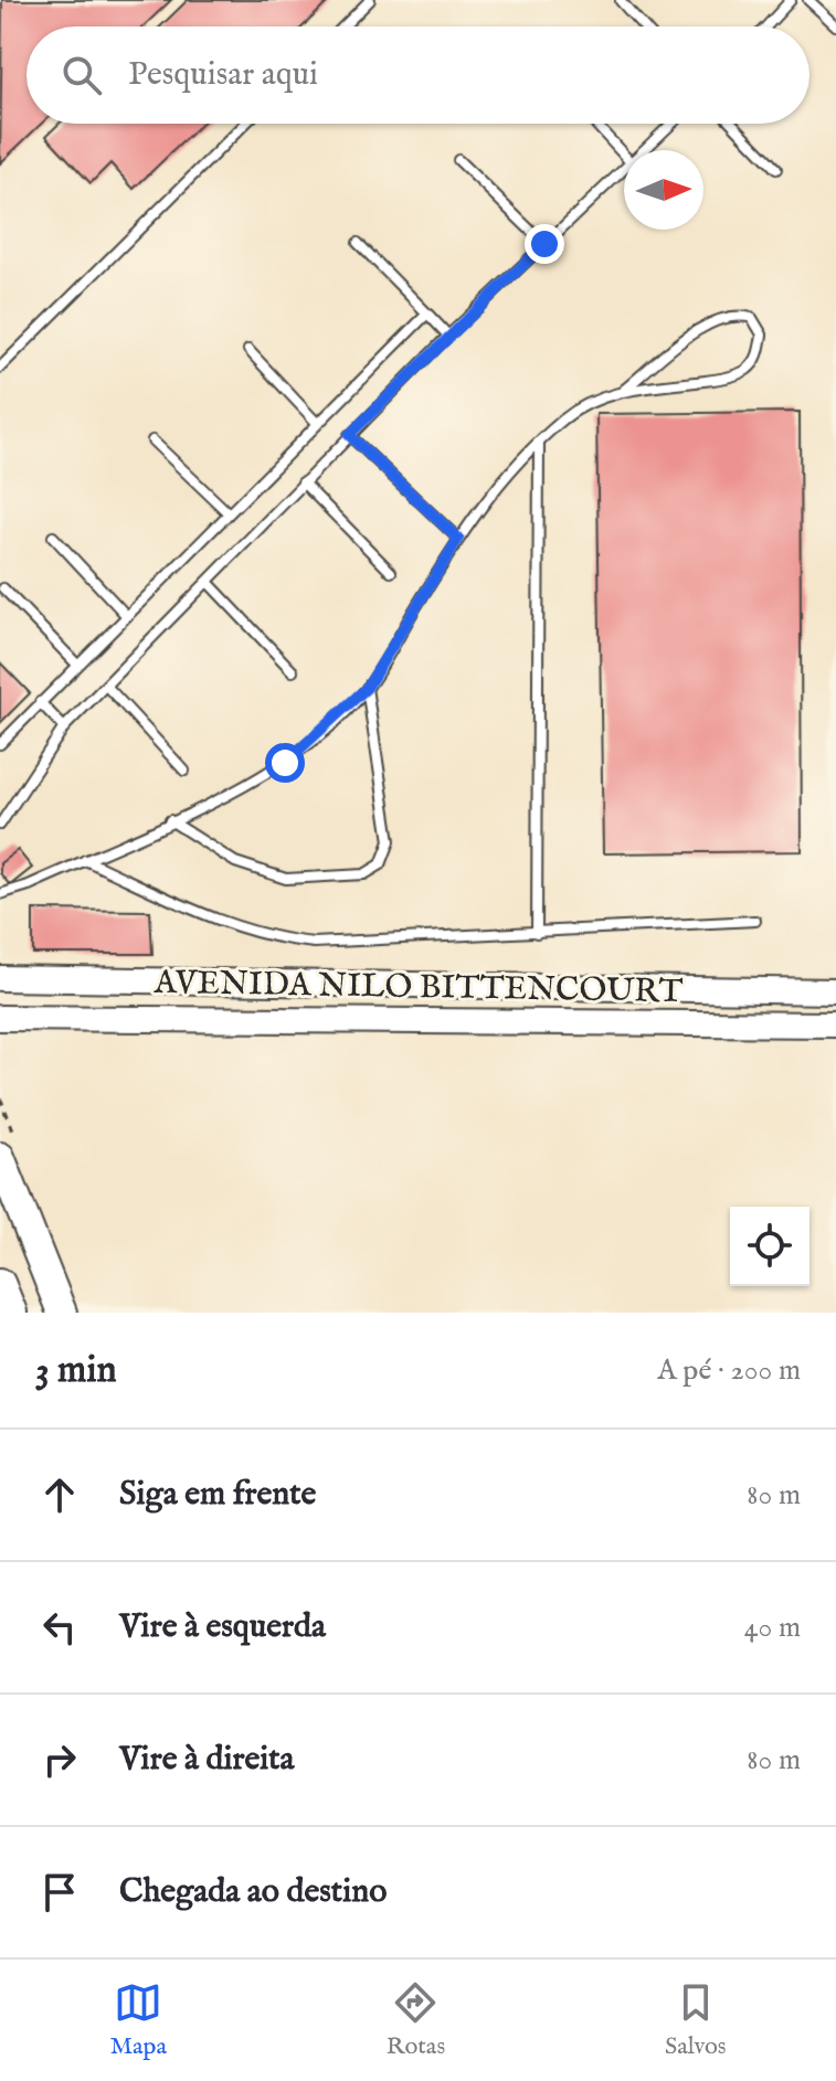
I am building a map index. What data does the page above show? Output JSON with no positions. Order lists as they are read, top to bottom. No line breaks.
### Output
{"streets":{"street":["AVENIDA NILO BITTENCOURT"]},"north":"right","page":{"search":"Pesquisar aqui","heading":["3 min","A pé · 200 m"],"list":[["Siga em frente","80 m"],["Vire à esquerda","40 m"],["Vire à direita","80 m"],"Chegada ao destino"],"nav":["Mapa","Rotas","Salvos"]}}
